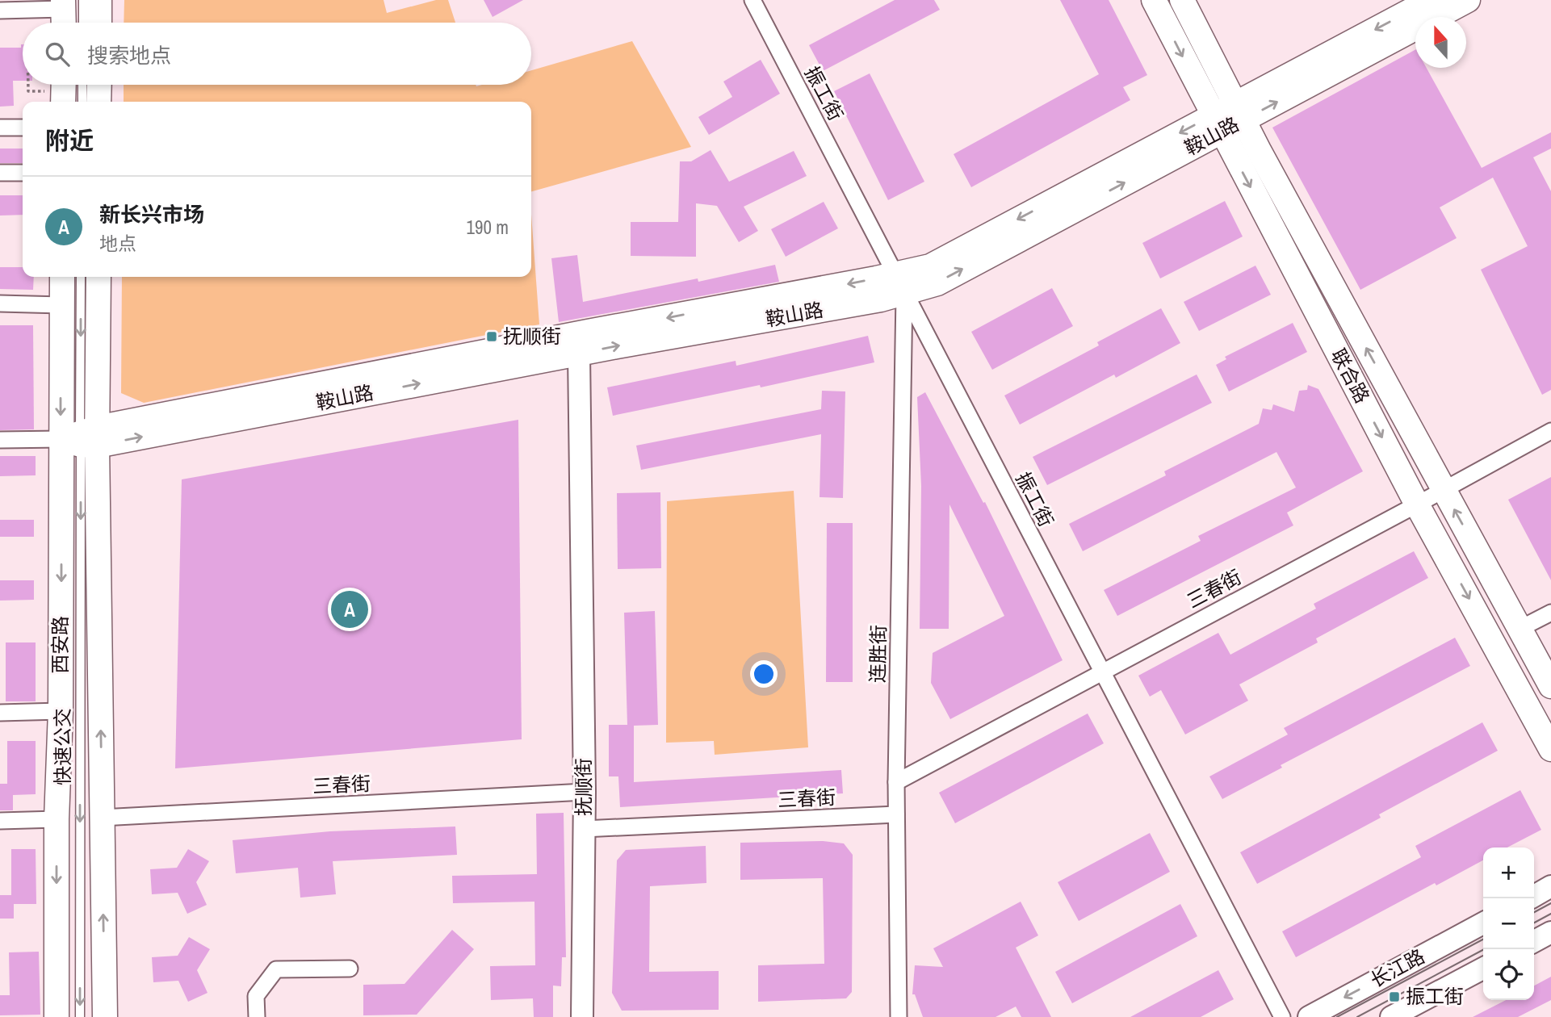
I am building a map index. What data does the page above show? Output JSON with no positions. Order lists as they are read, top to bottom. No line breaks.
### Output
{"streets":{"main road":["鞍山路","联合路","西安路"],"street":["振工街","三春街","连胜街","抚顺街","长江路"],"lane":["快速公交"]},"crossings":[["振工街","鞍山路"],["振工街","三春街"],["振工街","连胜街"],["鞍山路","联合路"],["鞍山路","西安路"],["鞍山路","连胜街"],["鞍山路","快速公交"],["鞍山路","抚顺街"],["联合路","三春街"],["三春街","西安路"],["三春街","连胜街"],["三春街","抚顺街"],["西安路","快速公交"]],"one_way":["快速公交"],"places":{"transit":["抚顺街","振工街"]},"north":"top","page":{"search":"搜索地点","heading":"附近","list":[{"mark":"A","name":"新长兴市场","note":"地点","value":"190 m"}],"pins":"A","map_buttons":["+","−"]}}
